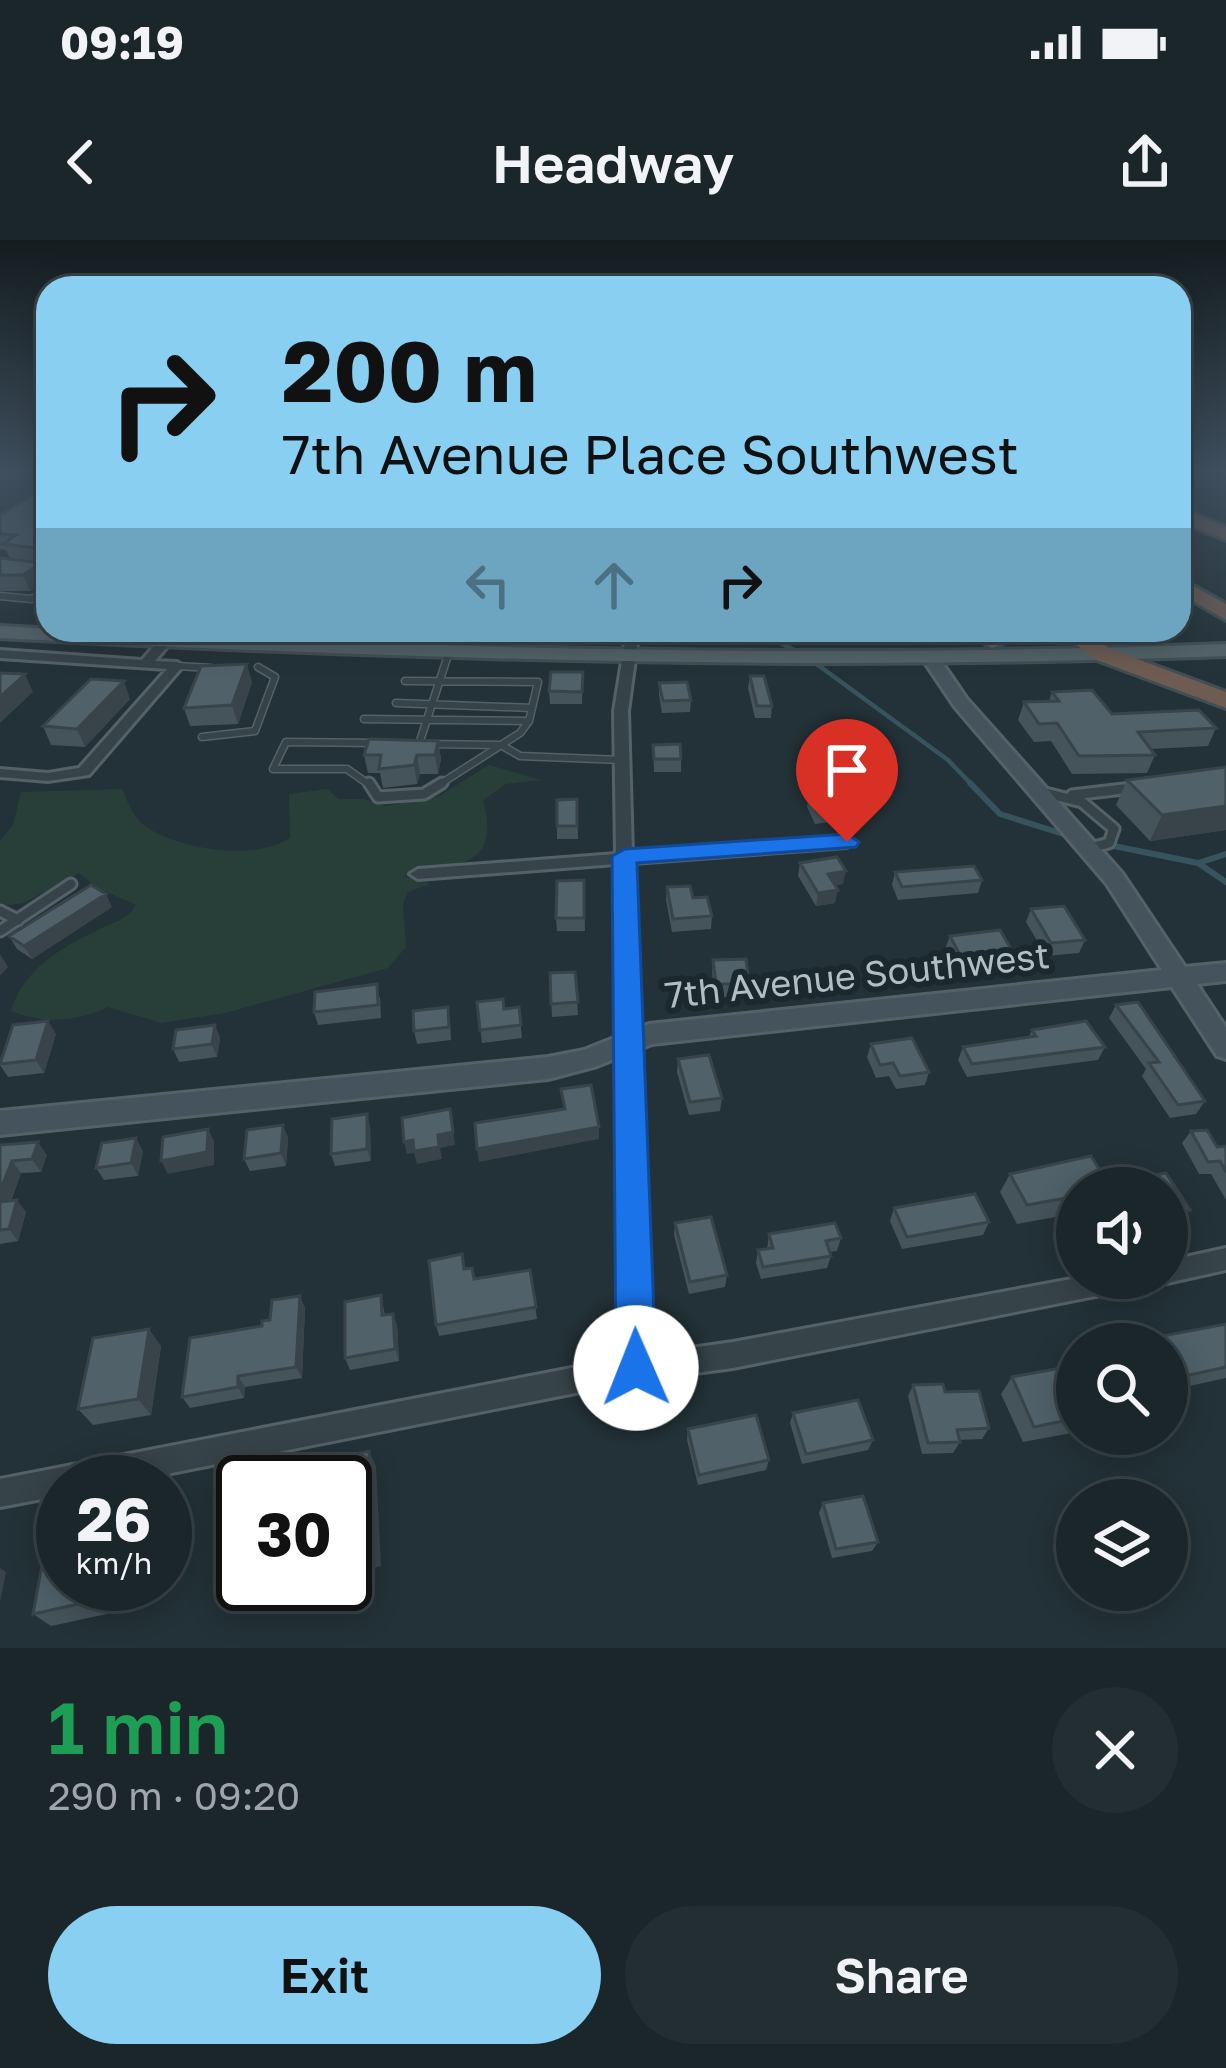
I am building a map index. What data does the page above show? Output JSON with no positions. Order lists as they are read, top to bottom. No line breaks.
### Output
{"streets":{"street":["7th Avenue Southwest"]},"page":{"status":"09:19","header":"Headway","turn":["200 m","7th Avenue Place Southwest"],"speed":"26 km/h","limit":"30","heading":["1 min","290 m · 09:20"],"buttons":["Exit","Share"]}}
